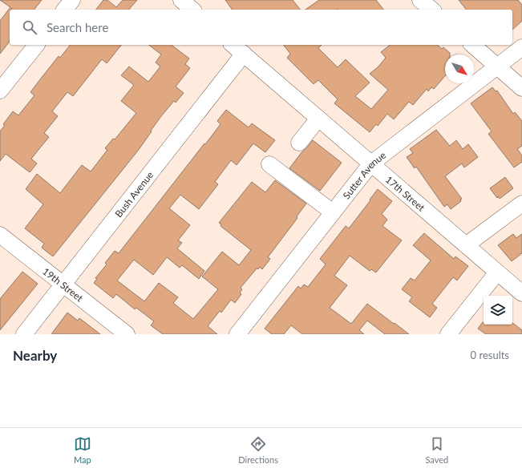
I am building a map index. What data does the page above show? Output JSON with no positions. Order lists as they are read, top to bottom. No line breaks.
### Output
{"streets":{"street":["Sutter Avenue","17th Street","Bush Avenue","19th Street"]},"crossings":[["Sutter Avenue","17th Street"],["17th Street","Bush Avenue"],["Bush Avenue","19th Street"]],"north":"bottom right","page":{"search":"Search here","heading":["Nearby","0 results"],"nav":["Map","Directions","Saved"]}}
